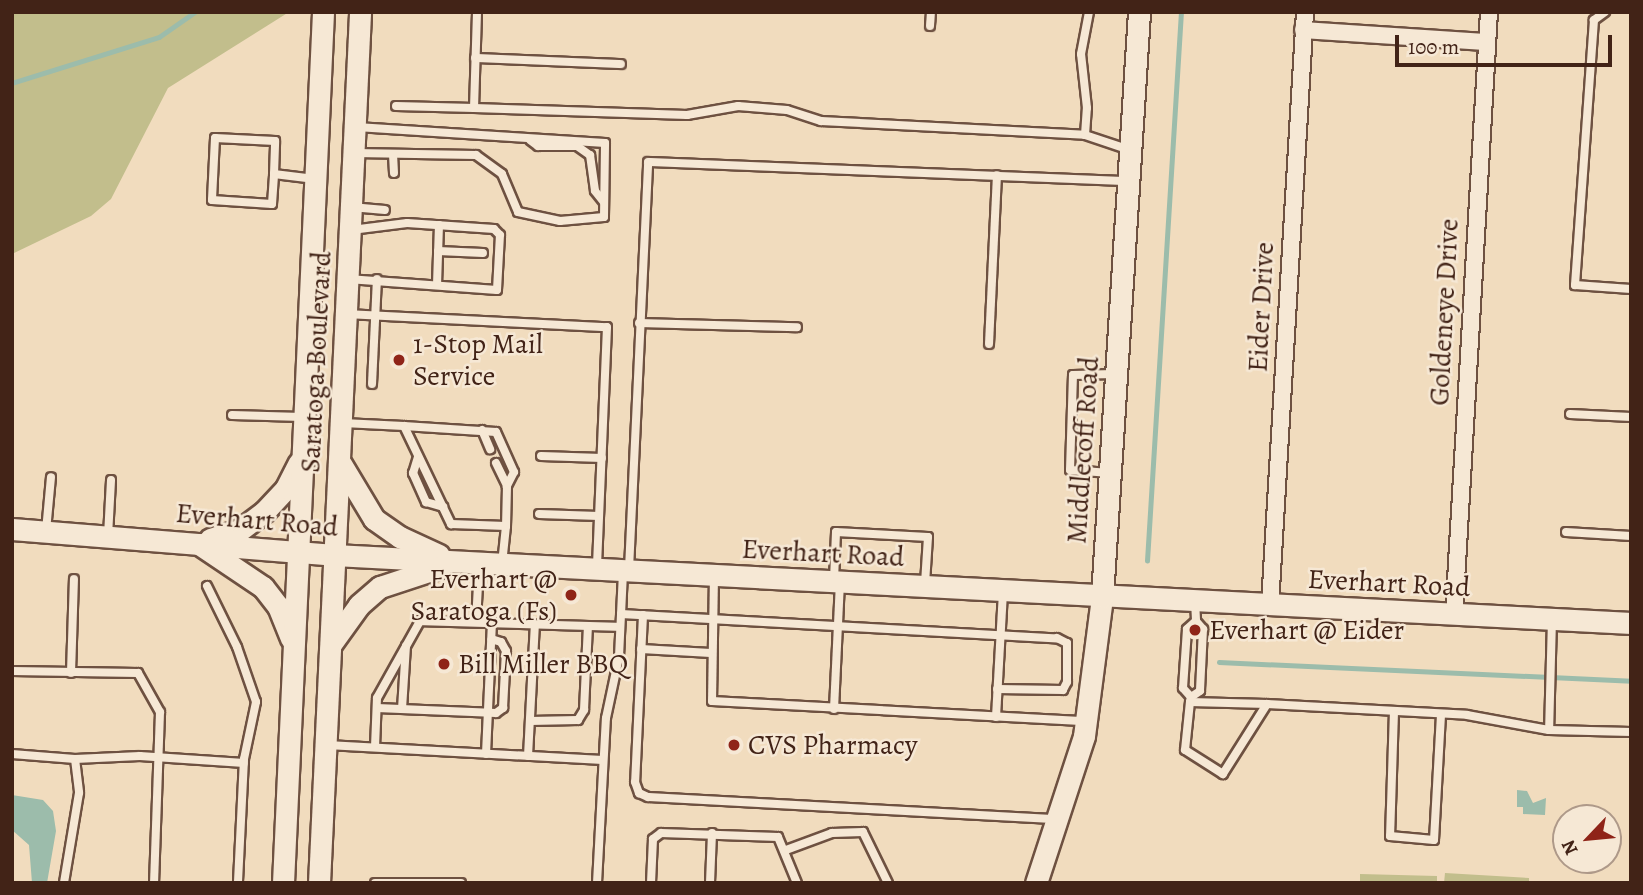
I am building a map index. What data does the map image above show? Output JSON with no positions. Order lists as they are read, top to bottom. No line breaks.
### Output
{"streets":{"main road":["Saratoga Boulevard","Middlecoff Road","Everhart Road"],"street":["Eider Drive","Goldeneye Drive"]},"crossings":[["Eider Drive","Everhart Road"],["Goldeneye Drive","Everhart Road"],["Saratoga Boulevard","Everhart Road"],["Middlecoff Road","Everhart Road"]],"places":["1-Stop Mail Service","Everhart @ Saratoga (Fs)","Everhart @ Eider","Bill Miller BBQ","CVS Pharmacy"],"scale_bar":"100 m","north":"bottom left"}
